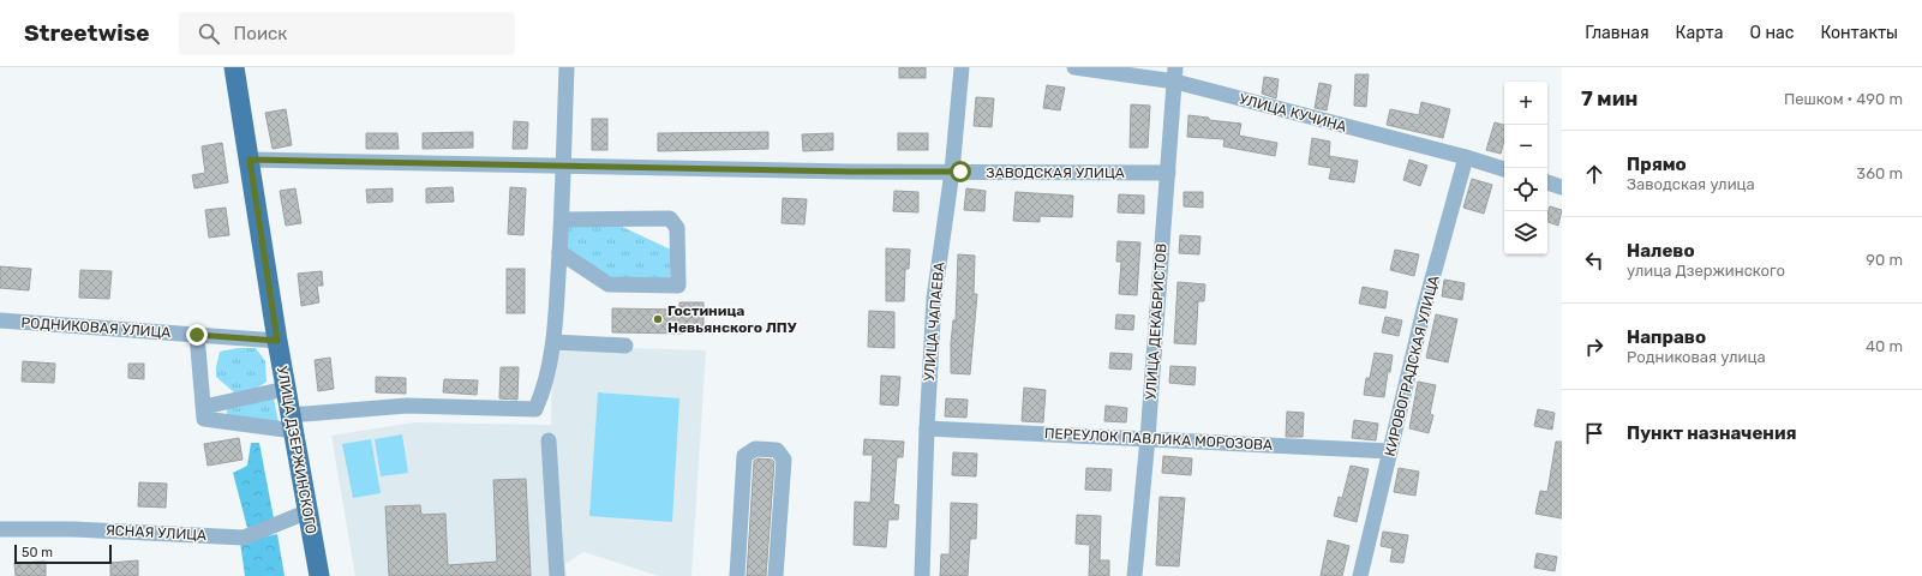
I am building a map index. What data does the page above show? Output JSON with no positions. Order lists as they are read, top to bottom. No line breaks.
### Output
{"streets":{"main road":["УЛИЦА ДЗЕРЖИНСКОГО"],"street":["УЛИЦА КУЧИНА","ЗАВОДСКАЯ УЛИЦА","УЛИЦА ЧАПАЕВА","УЛИЦА ДЕКАБРИСТОВ","РОДНИКОВАЯ УЛИЦА","КИРОВОГРАДСКАЯ УЛИЦА","ПЕРЕУЛОК ПАВЛИКА МОРОЗОВА","ЯСНАЯ УЛИЦА"]},"crossings":[["УЛИЦА КУЧИНА","УЛИЦА ДЕКАБРИСТОВ"],["УЛИЦА КУЧИНА","КИРОВОГРАДСКАЯ УЛИЦА"],["ЗАВОДСКАЯ УЛИЦА","УЛИЦА ЧАПАЕВА"],["ЗАВОДСКАЯ УЛИЦА","УЛИЦА ДЕКАБРИСТОВ"],["ЗАВОДСКАЯ УЛИЦА","УЛИЦА ДЗЕРЖИНСКОГО"],["УЛИЦА ЧАПАЕВА","ПЕРЕУЛОК ПАВЛИКА МОРОЗОВА"],["УЛИЦА ДЕКАБРИСТОВ","ПЕРЕУЛОК ПАВЛИКА МОРОЗОВА"],["РОДНИКОВАЯ УЛИЦА","УЛИЦА ДЗЕРЖИНСКОГО"],["КИРОВОГРАДСКАЯ УЛИЦА","ПЕРЕУЛОК ПАВЛИКА МОРОЗОВА"],["УЛИЦА ДЗЕРЖИНСКОГО","ЯСНАЯ УЛИЦА"]],"places":["Гостиница Невьянского ЛПУ"],"scale_bar":"50 m","page":{"header":"Streetwise","search":"Поиск","nav":["Главная","Карта","О нас","Контакты"],"heading":["7 мин","Пешком · 490 m"],"map_buttons":["+","−"],"list":[["Прямо","Заводская улица","360 m"],["Налево","улица Дзержинского","90 m"],["Направо","Родниковая улица","40 m"],"Пункт назначения"],"scale":"50 m"}}
